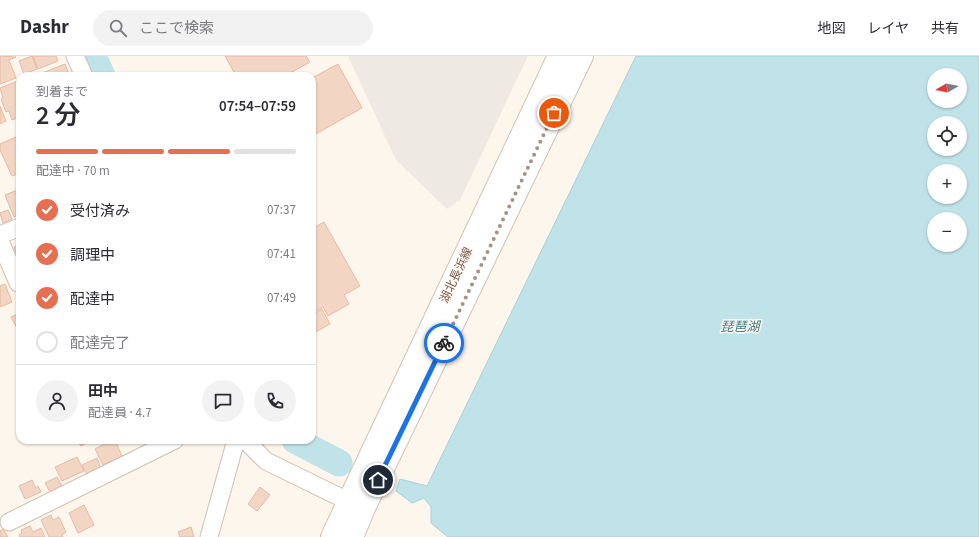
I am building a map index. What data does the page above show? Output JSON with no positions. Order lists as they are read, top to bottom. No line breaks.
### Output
{"streets":{"main road":["湖北長浜線"]},"water":["琵琶湖"],"north":"left","page":{"header":"Dashr","search":"ここで検索","nav":["地図","レイヤ","共有"],"map_buttons":["+","−"],"heading":["2 分","到着まで","07:54–07:59"],"panel":["田中","配達員 · 4.7"],"bar":"配達中 · 70 m","list":[["受付済み","07:37"],["調理中","07:41"],["配達中","07:49"],"配達完了"]}}
